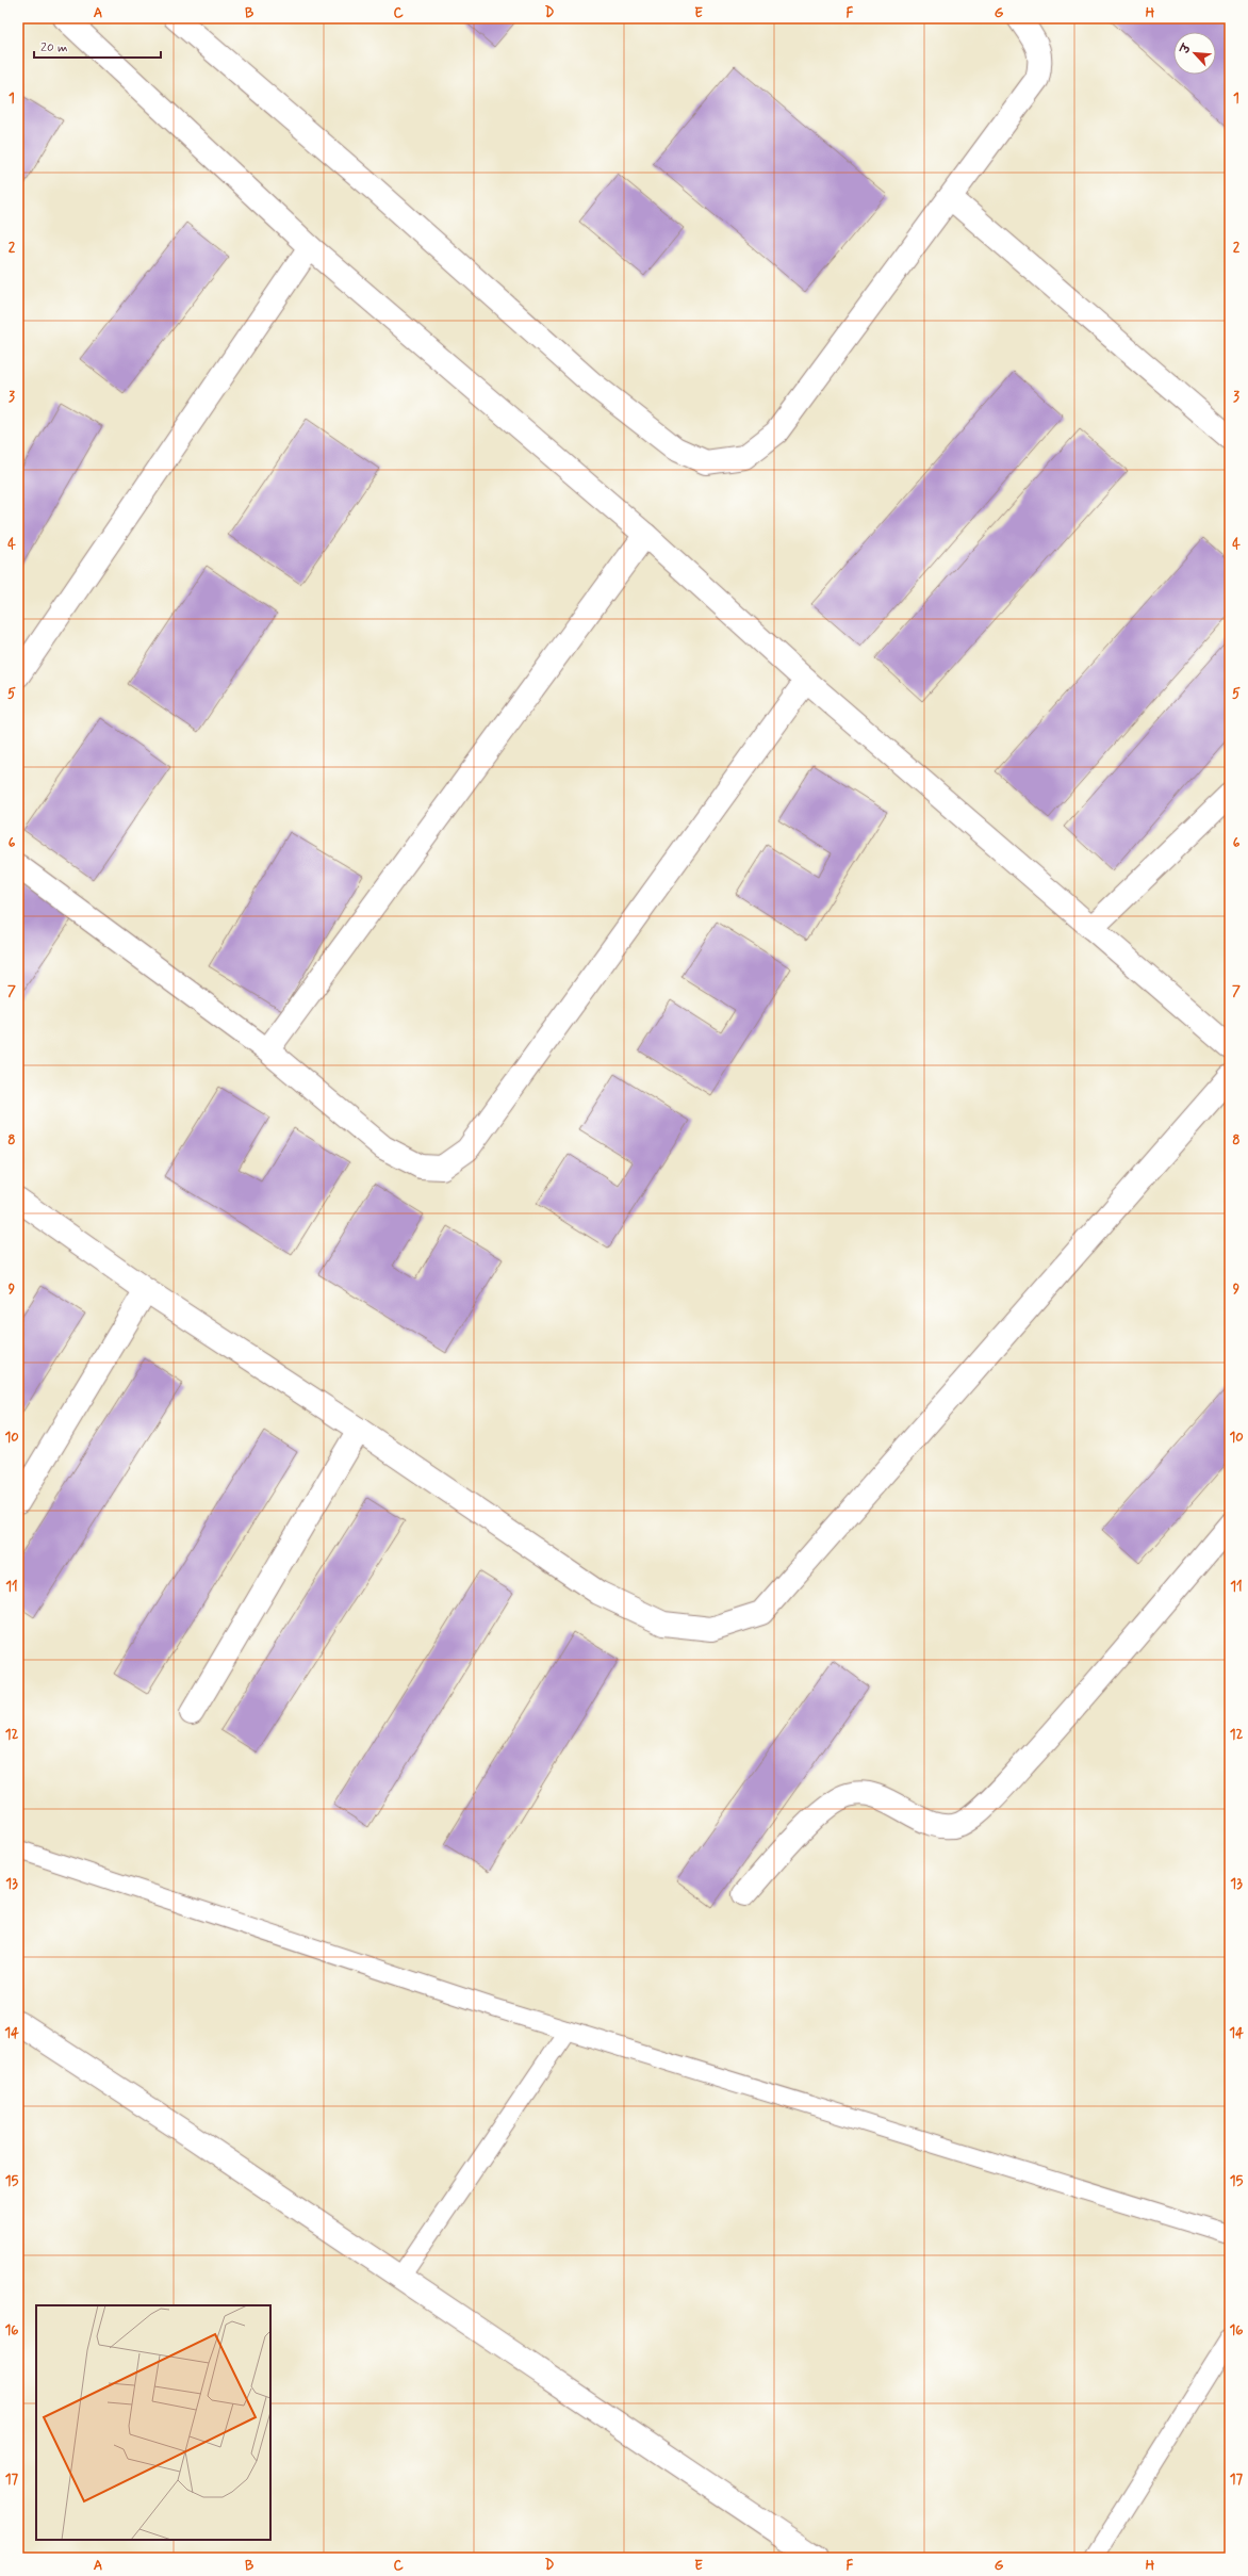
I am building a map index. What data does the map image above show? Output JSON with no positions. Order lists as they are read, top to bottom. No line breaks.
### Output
{"scale_bar":"20 m","north":"top left","grid":{"columns":["A","B","C","D","E","F","G","H"],"rows":["1","2","3","4","5","6","7","8","9","10","11","12","13","14","15","16","17"]}}
